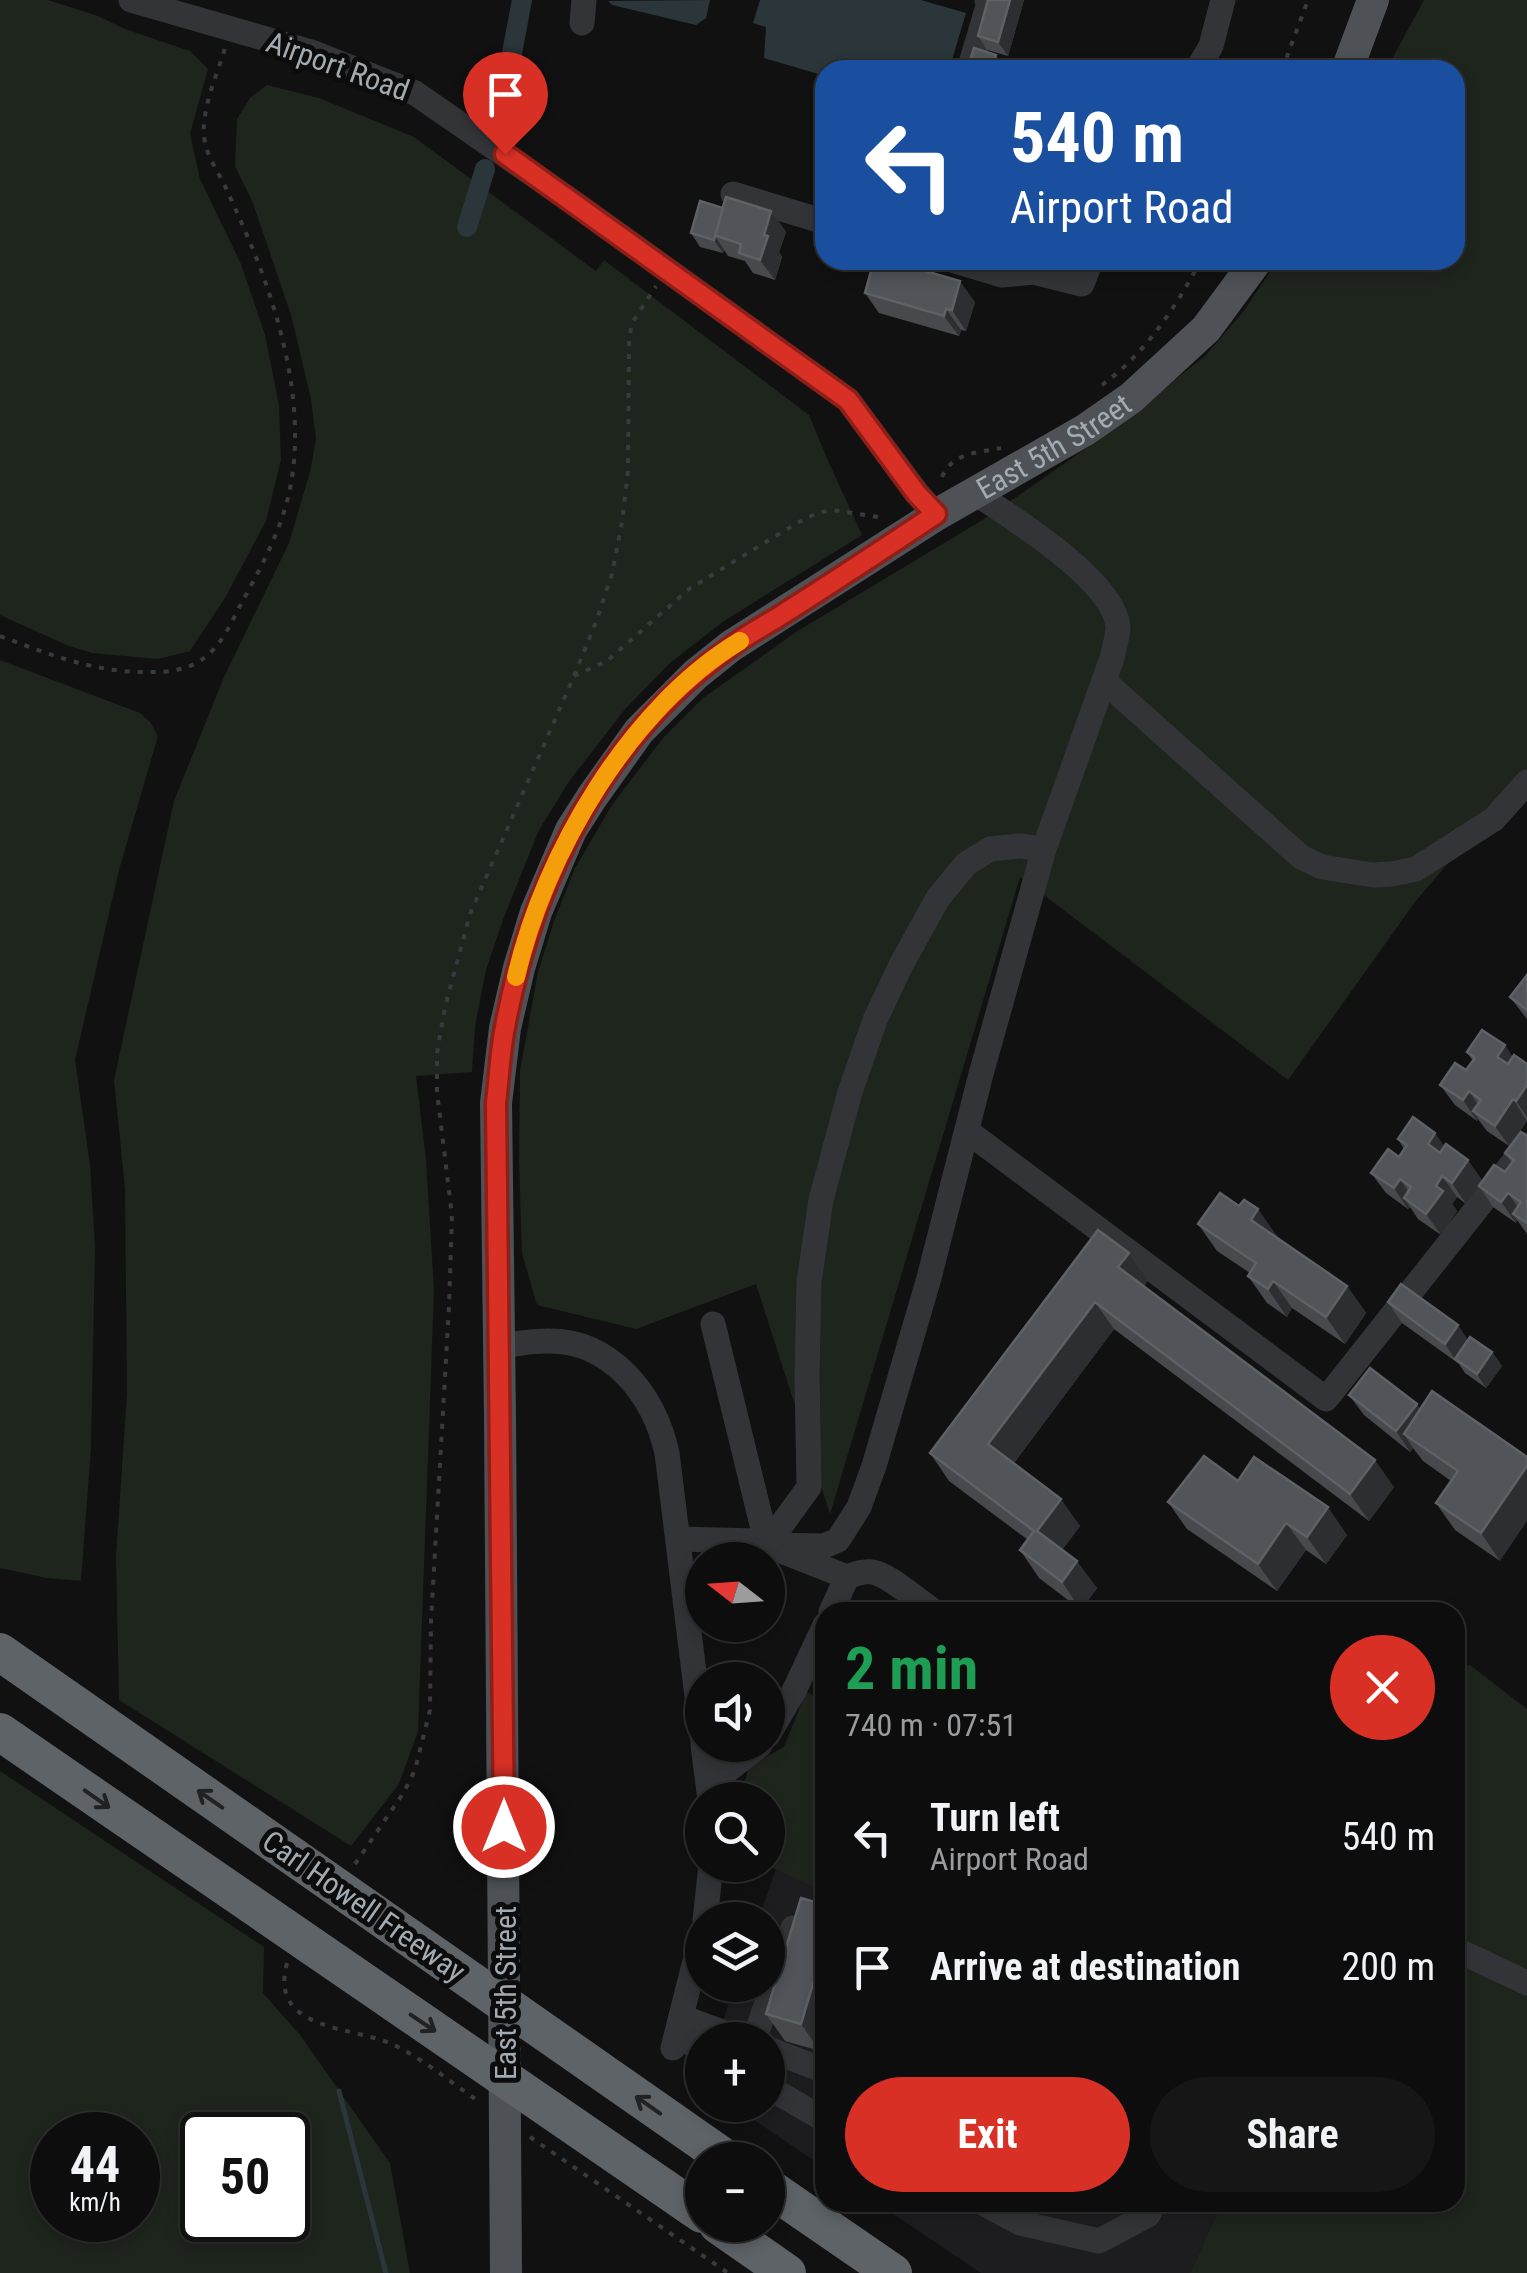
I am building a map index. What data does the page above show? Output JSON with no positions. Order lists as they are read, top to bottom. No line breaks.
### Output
{"streets":{"highway":["Carl Howell Freeway"],"main road":["East 5th Street"],"street":["Airport Road"]},"crossings":[["Airport Road","East 5th Street"]],"north":"left","page":{"turn":["540 m","Airport Road"],"map_buttons":["+","−"],"heading":["2 min","740 m · 07:51"],"list":[{"name":"Turn left","note":"Airport Road","value":"540 m"},{"name":"Arrive at destination","value":"200 m"}],"buttons":["Exit","Share"],"speed":"44 km/h","limit":"50"}}
